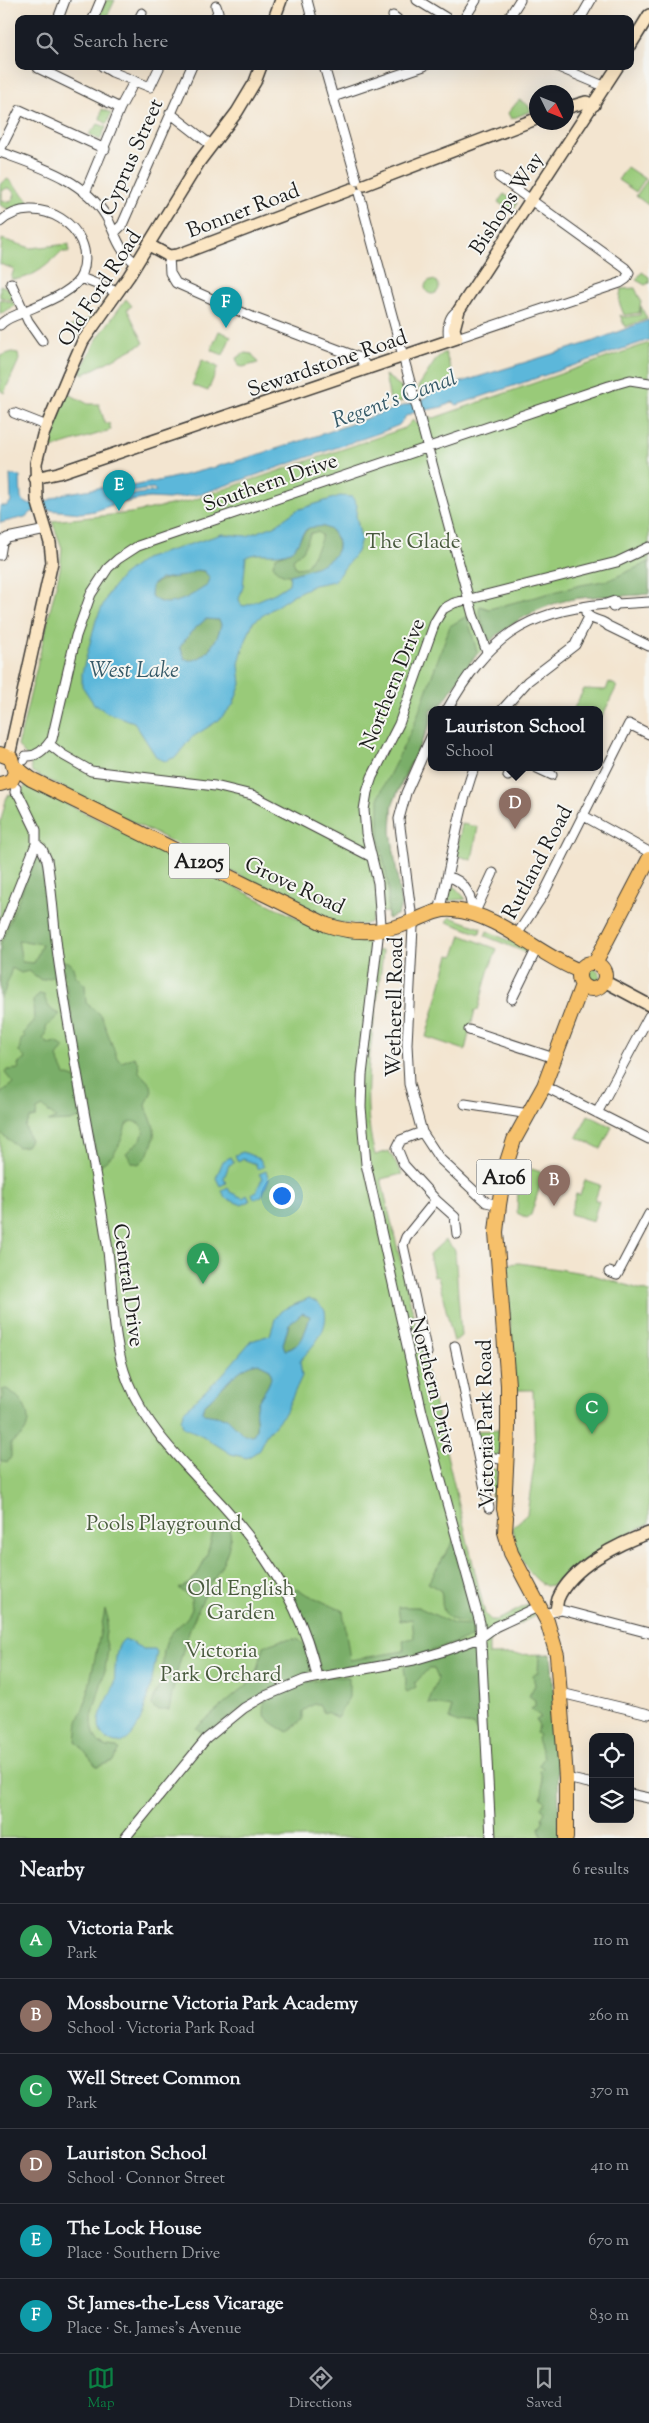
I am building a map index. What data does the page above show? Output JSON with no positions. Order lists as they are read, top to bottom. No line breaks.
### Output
{"streets":{"main road":["Bishops Way","Bonner Road","Old Ford Road","Sewardstone Road","A1205","Grove Road","A106","Victoria Park Road"],"street":["Cyprus Street","Southern Drive","Northern Drive","Rutland Road","Wetherell Road","Central Drive"]},"crossings":[["Bishops Way","Sewardstone Road"],["Bonner Road","Old Ford Road"],["Old Ford Road","Sewardstone Road"],["Old Ford Road","Grove Road"],["A1205","Rutland Road"],["A1205","Grove Road"],["A1205","Wetherell Road"],["A1205","A106"],["A1205","Victoria Park Road"],["Grove Road","Wetherell Road"],["Wetherell Road","Victoria Park Road"],["A106","Victoria Park Road"]],"water":["Regent's Canal","West Lake"],"parks":["The Glade","Pools Playground","Old English Garden","Victoria Park Orchard"],"north":"bottom right","page":{"search":"Search here","pins":["F","E","D","B","A","C"],"popup":["Lauriston School","School"],"heading":["Nearby","6 results"],"list":[{"mark":"A","name":"Victoria Park","note":"Park","value":"110 m"},{"mark":"B","name":"Mossbourne Victoria Park Academy","note":"School · Victoria Park Road","value":"260 m"},{"mark":"C","name":"Well Street Common","note":"Park","value":"370 m"},{"mark":"D","name":"Lauriston School","note":"School · Connor Street","value":"410 m"},{"mark":"E","name":"The Lock House","note":"Place · Southern Drive","value":"670 m"},{"mark":"F","name":"St James-the-Less Vicarage","note":"Place · St. James's Avenue","value":"830 m"}],"nav":["Map","Directions","Saved"]}}
